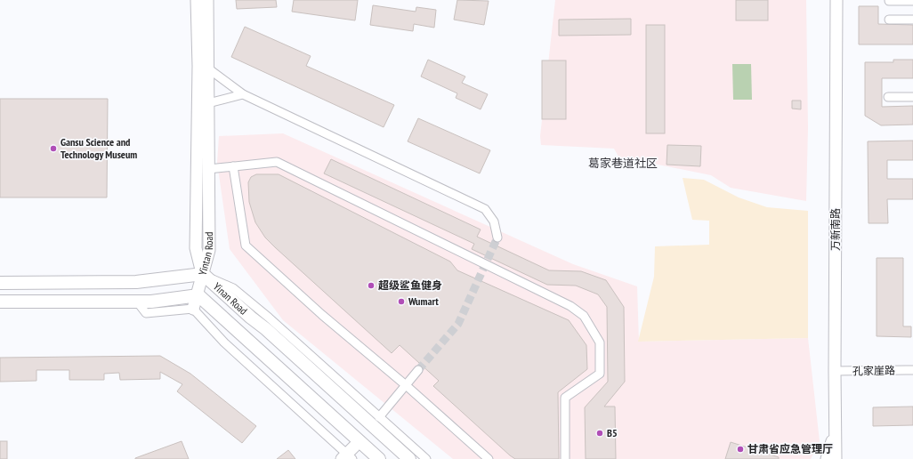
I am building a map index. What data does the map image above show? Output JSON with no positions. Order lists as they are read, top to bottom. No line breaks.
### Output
{"streets":{"main road":["Yinan Road"],"street":["万新南路","Yintan Road","孔家崖路"]},"crossings":[["万新南路","孔家崖路"],["Yintan Road","Yinan Road"]],"districts":["葛家巷道社区"],"places":["Gansu Science and Technology Museum","超级鲨鱼健身","Wumart","B5","甘肃省应急管理厅"]}
